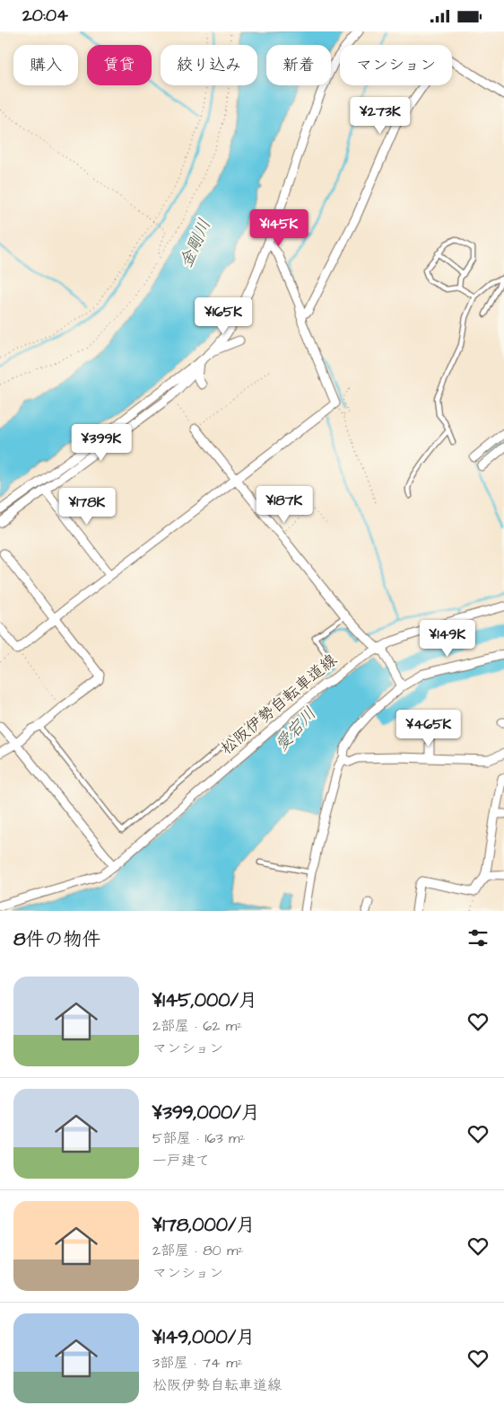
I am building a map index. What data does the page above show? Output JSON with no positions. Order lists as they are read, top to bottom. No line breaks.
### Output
{"streets":{"street":["松阪伊勢自転車道線"]},"water":["金剛川","愛宕川"],"page":{"status":"20:04","chip":["購入","賃貸","絞り込み","新着","マンション"],"price":["¥273K","¥145K","¥165K","¥399K","¥187K","¥178K","¥149K","¥465K"],"heading":"8件の物件","list":[{"name":"¥145,000/月","note":"2部屋 · 62 m² · マンション"},{"name":"¥399,000/月","note":"5部屋 · 163 m² · 一戸建て"},{"name":"¥178,000/月","note":"2部屋 · 80 m² · マンション"},{"name":"¥149,000/月","note":"3部屋 · 74 m² · 松阪伊勢自転車道線"}]}}
